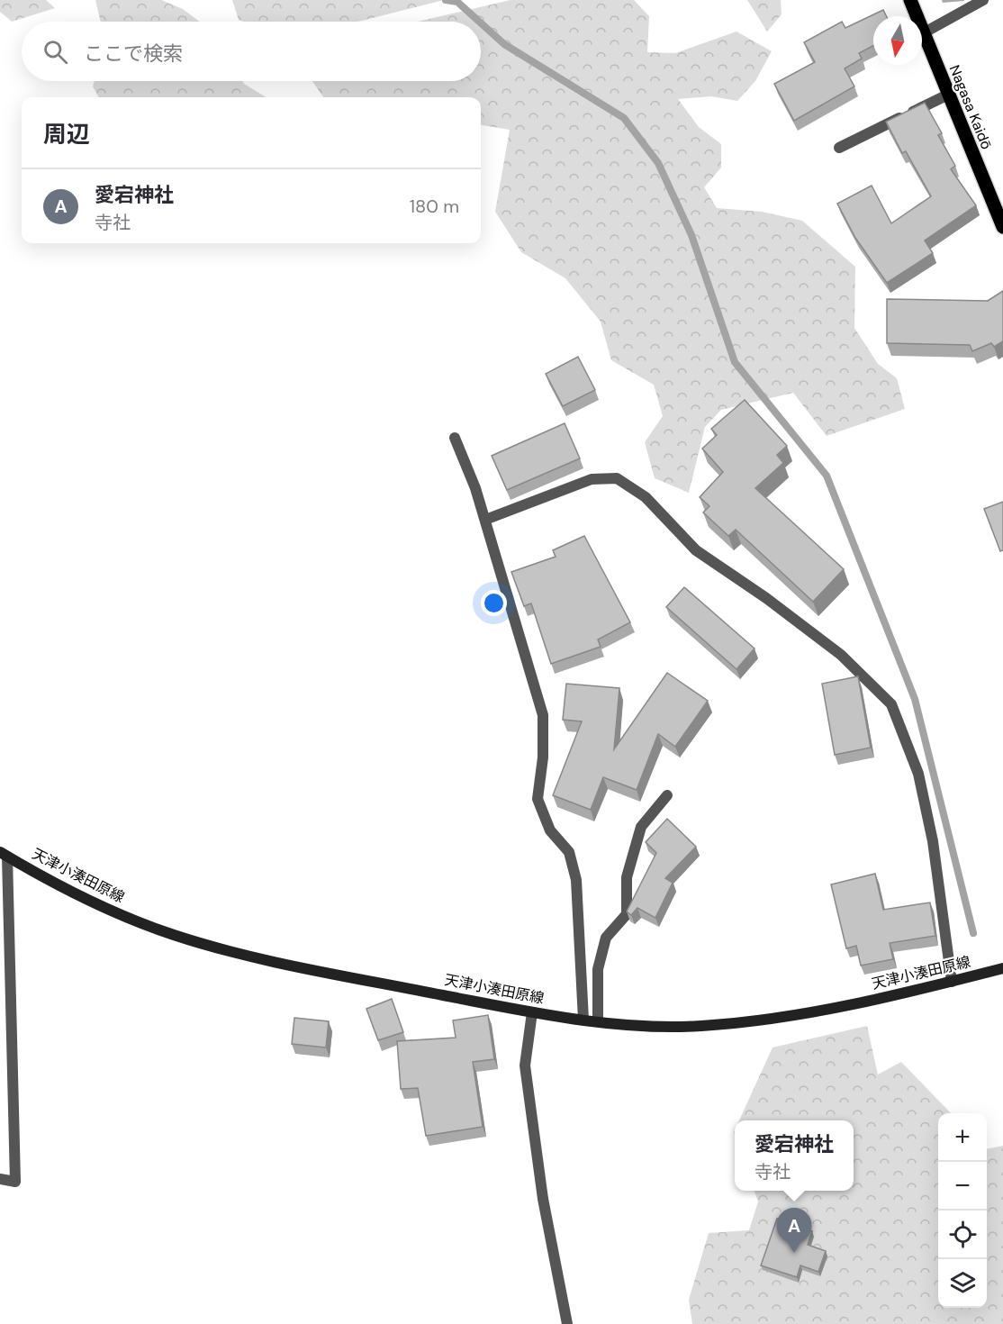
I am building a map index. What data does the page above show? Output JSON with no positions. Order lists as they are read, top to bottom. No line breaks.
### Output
{"streets":{"main road":["Nagasa Kaidō","天津小湊田原線"]},"north":"bottom","page":{"search":"ここで検索","heading":"周辺","list":[{"mark":"A","name":"愛宕神社","note":"寺社","value":"180 m"}],"map_buttons":["+","−"],"popup":["愛宕神社","寺社"],"pins":"A"}}
